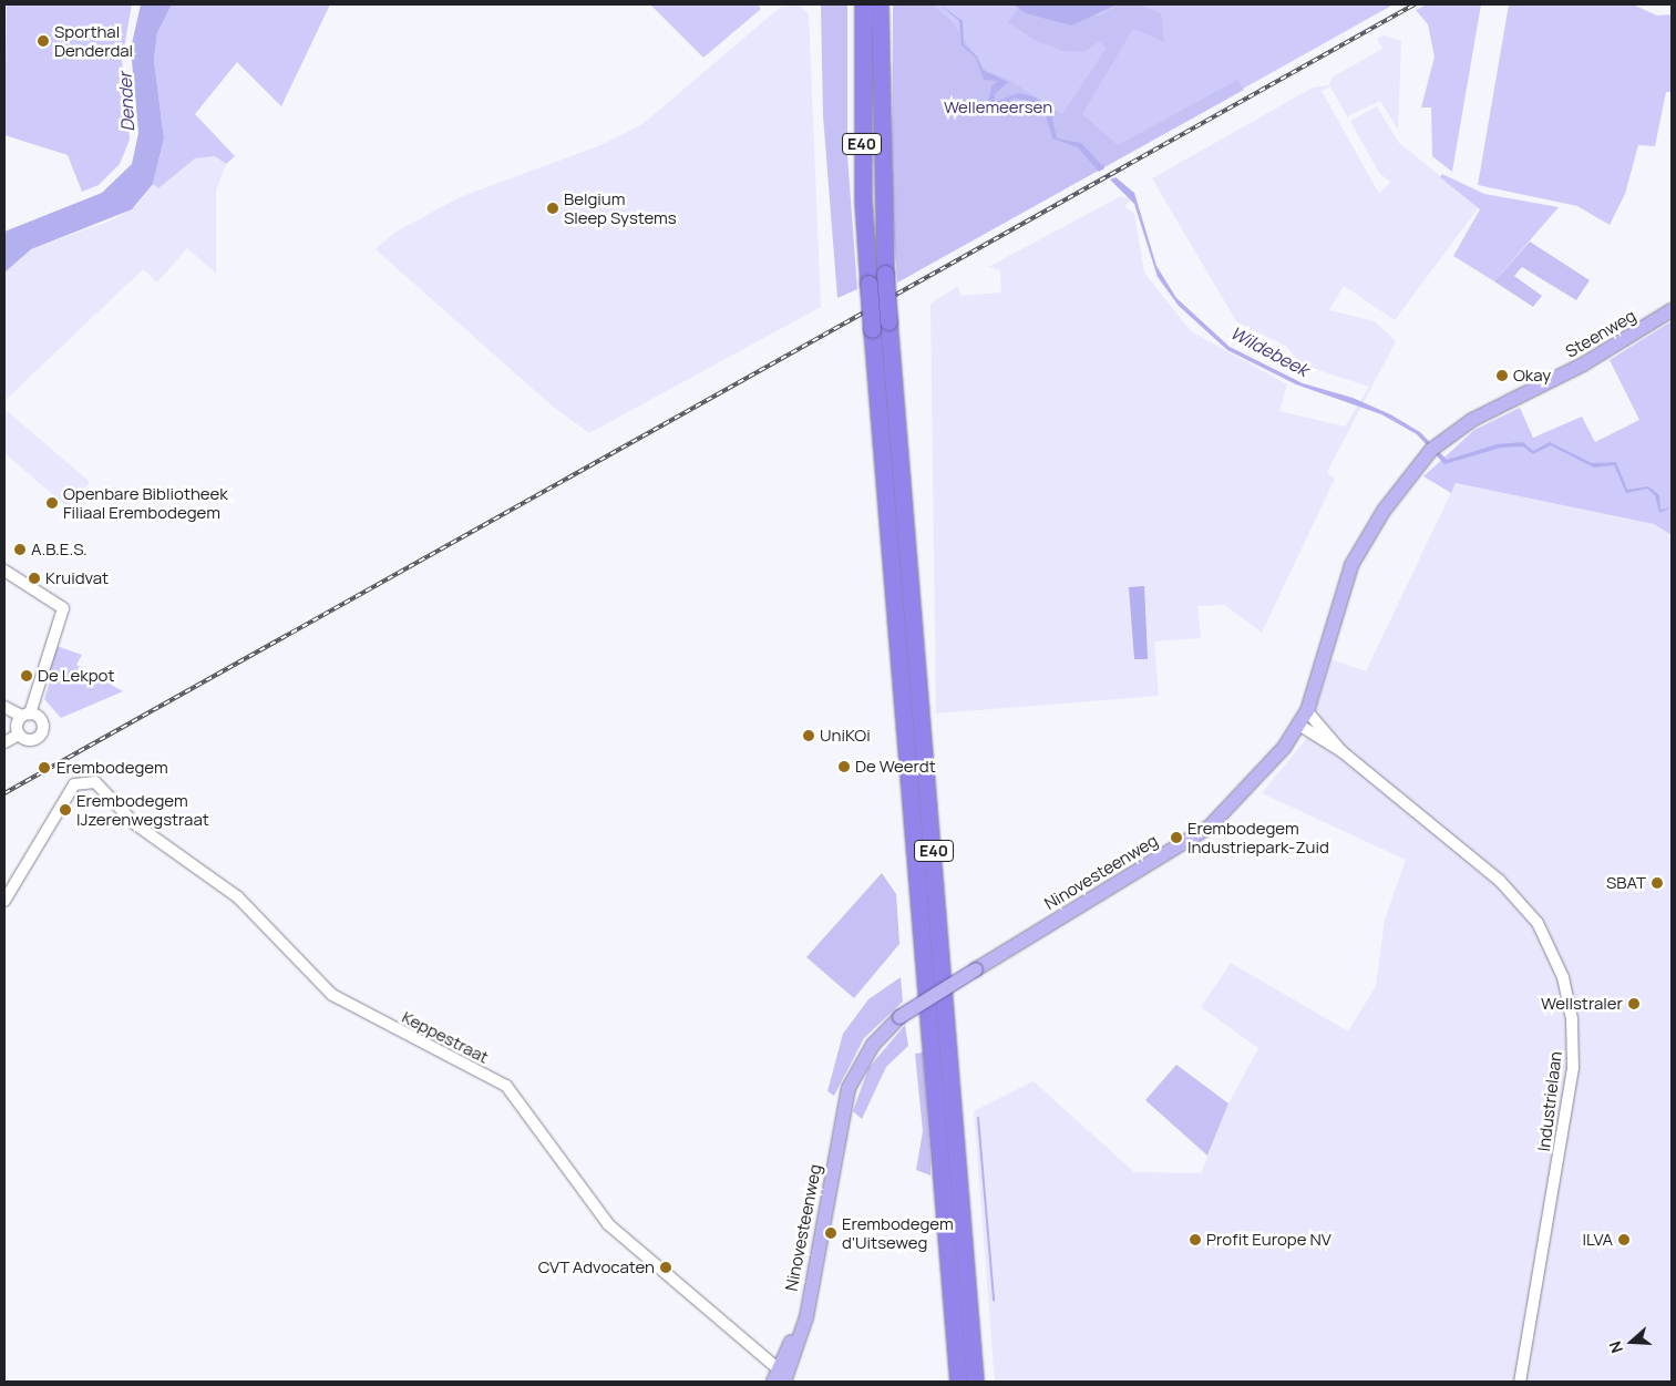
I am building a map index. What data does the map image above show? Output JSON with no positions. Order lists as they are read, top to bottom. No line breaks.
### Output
{"streets":{"highway":["E40"],"main road":["Steenweg","Ninovesteenweg"],"street":["Keppestraat","Industrielaan"]},"crossings":[["Steenweg","Ninovesteenweg"],["Ninovesteenweg","Keppestraat"],["Ninovesteenweg","Industrielaan"]],"water":["Dender","Wildebeek"],"parks":["Wellemeersen"],"places":["Sporthal Denderdal","Belgium Sleep Systems","Okay","Openbare Bibliotheek Filiaal Erembodegem","A.B.E.S.","Kruidvat","De Lekpot","UniKOi","De Weerdt","Erembodegem","Erembodegem IJzerenwegstraat","Erembodegem Industriepark-Zuid","SBAT","Wellstraler","Erembodegem d'Uitseweg","Profit Europe NV","ILVA","CVT Advocaten"],"north":"left"}
